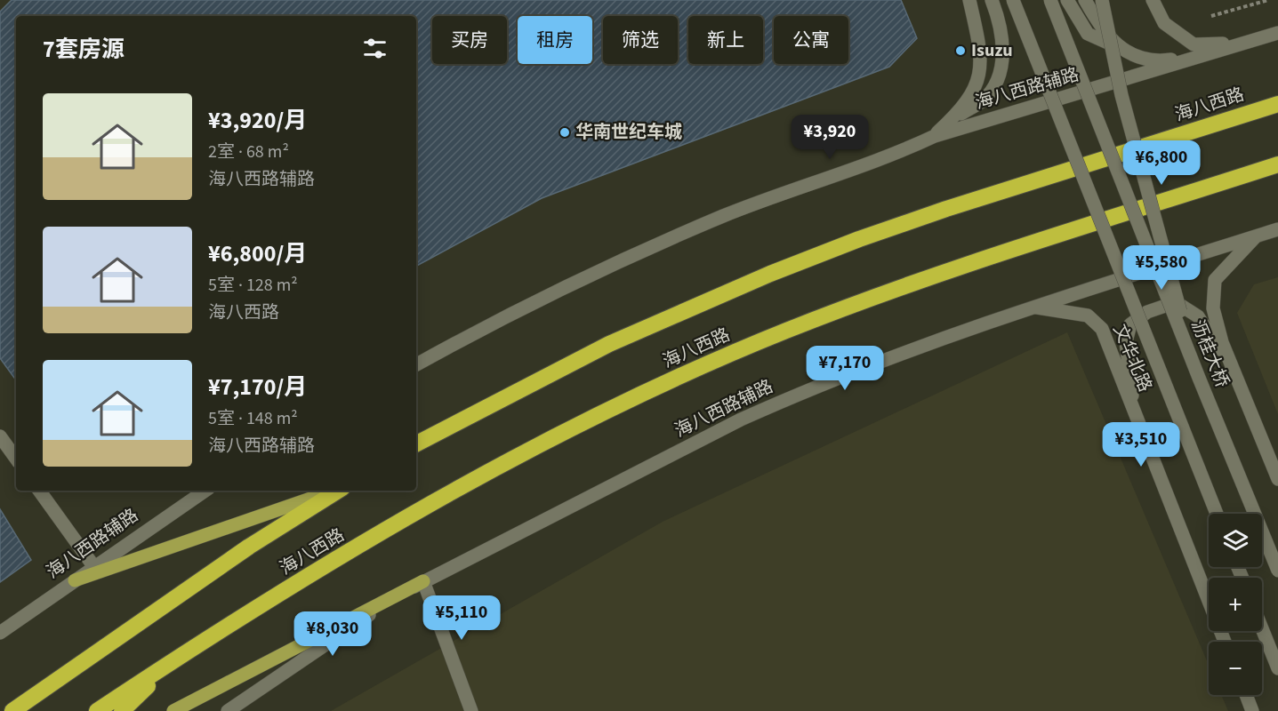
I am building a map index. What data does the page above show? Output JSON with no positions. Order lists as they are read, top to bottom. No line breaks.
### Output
{"streets":{"highway":["海八西路"],"main road":["海八西路辅路","沥桂大桥","文华北路"]},"crossings":[["海八西路辅路","文华北路"]],"places":["Isuzu","华南世纪车城"],"page":{"chip":["买房","租房","筛选","新上","公寓"],"heading":"7套房源","list":[{"name":"¥3,920/月","note":"2室 · 68 m² · 海八西路辅路"},{"name":"¥6,800/月","note":"5室 · 128 m² · 海八西路"},{"name":"¥7,170/月","note":"5室 · 148 m² · 海八西路辅路"}],"price":["¥3,920","¥6,800","¥5,580","¥7,170","¥3,510","¥5,110","¥8,030"],"map_buttons":["+","−"]}}
